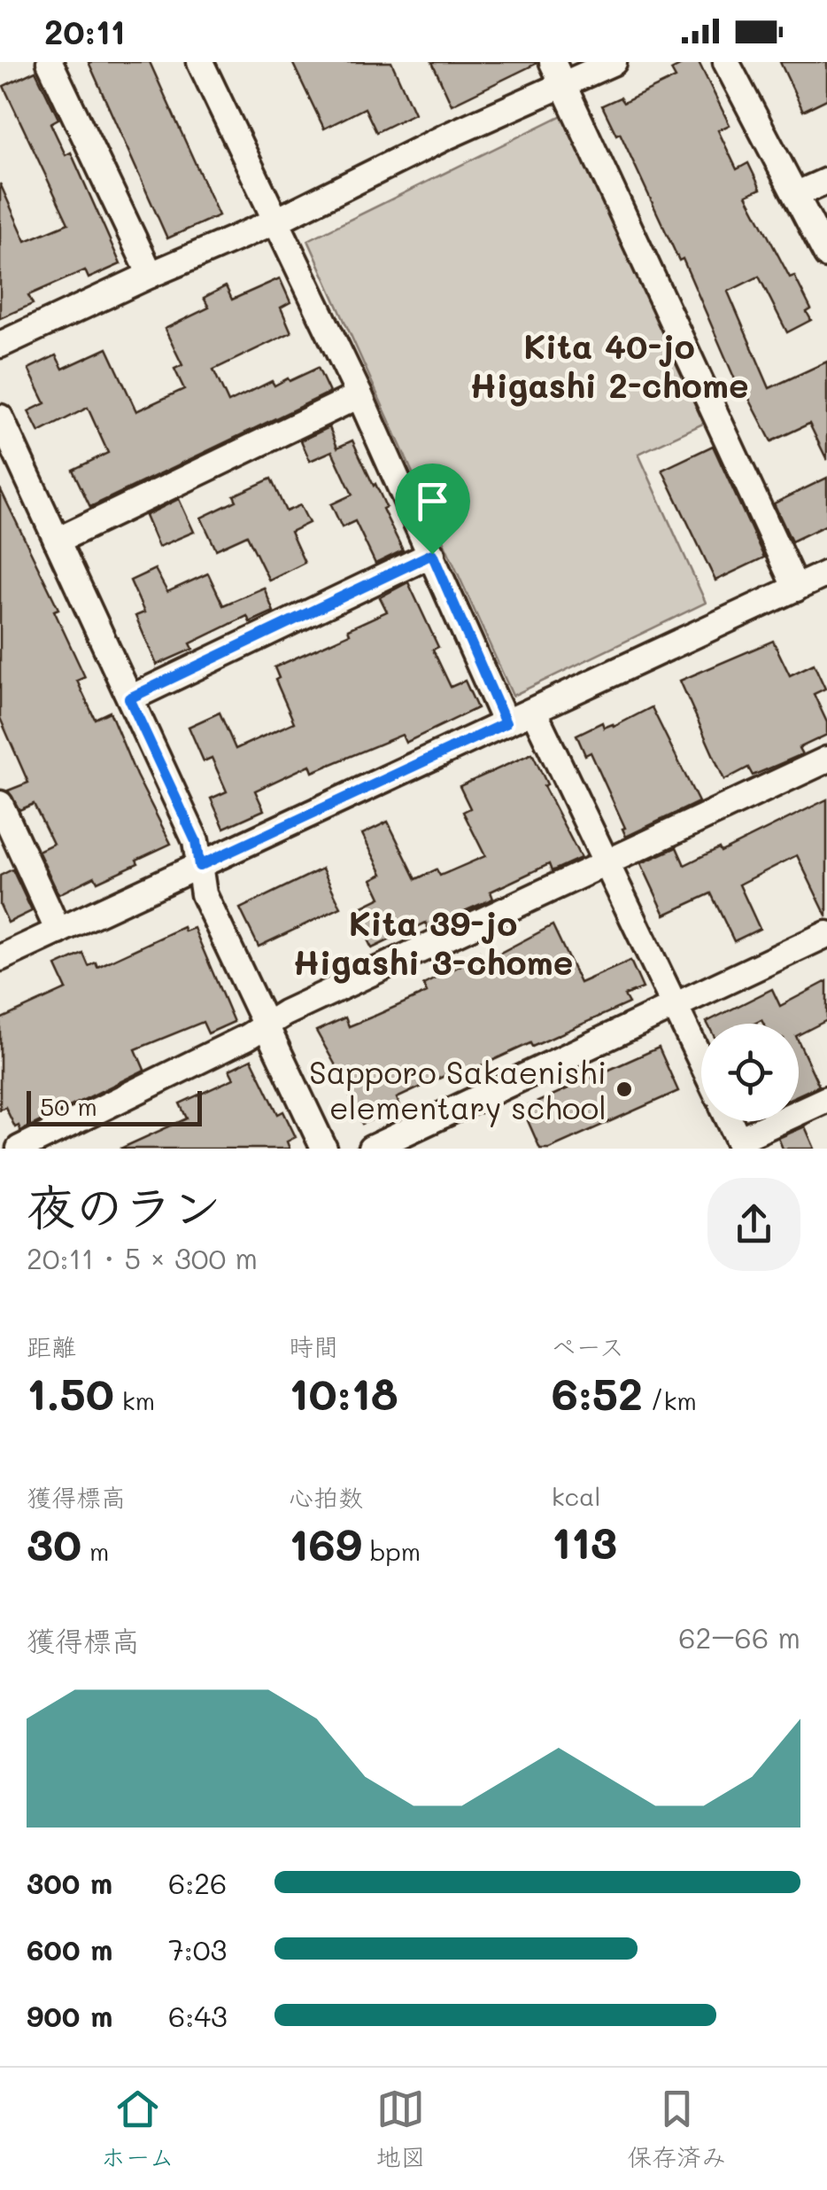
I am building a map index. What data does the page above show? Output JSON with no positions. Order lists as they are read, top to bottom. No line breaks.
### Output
{"districts":["Kita 40-jo Higashi 2-chome","Kita 39-jo Higashi 3-chome"],"places":["Sapporo Sakaenishi elementary school"],"scale_bar":"50 m","page":{"status":"20:11","scale":"50 m","heading":["夜のラン","20:11 · 5 × 300 m"],"stats":[["距離","1.50 km"],["時間","10:18"],["ペース","6:52 /km"],["獲得標高","30 m"],["心拍数","169 bpm"],["kcal","113"]],"chart":["獲得標高","62–66 m"],"list":[{"name":"300 m","note":"6:26"},{"name":"600 m","note":"7:03"},{"name":"900 m","note":"6:43"}],"tabs":["ホーム","地図","保存済み"]}}
